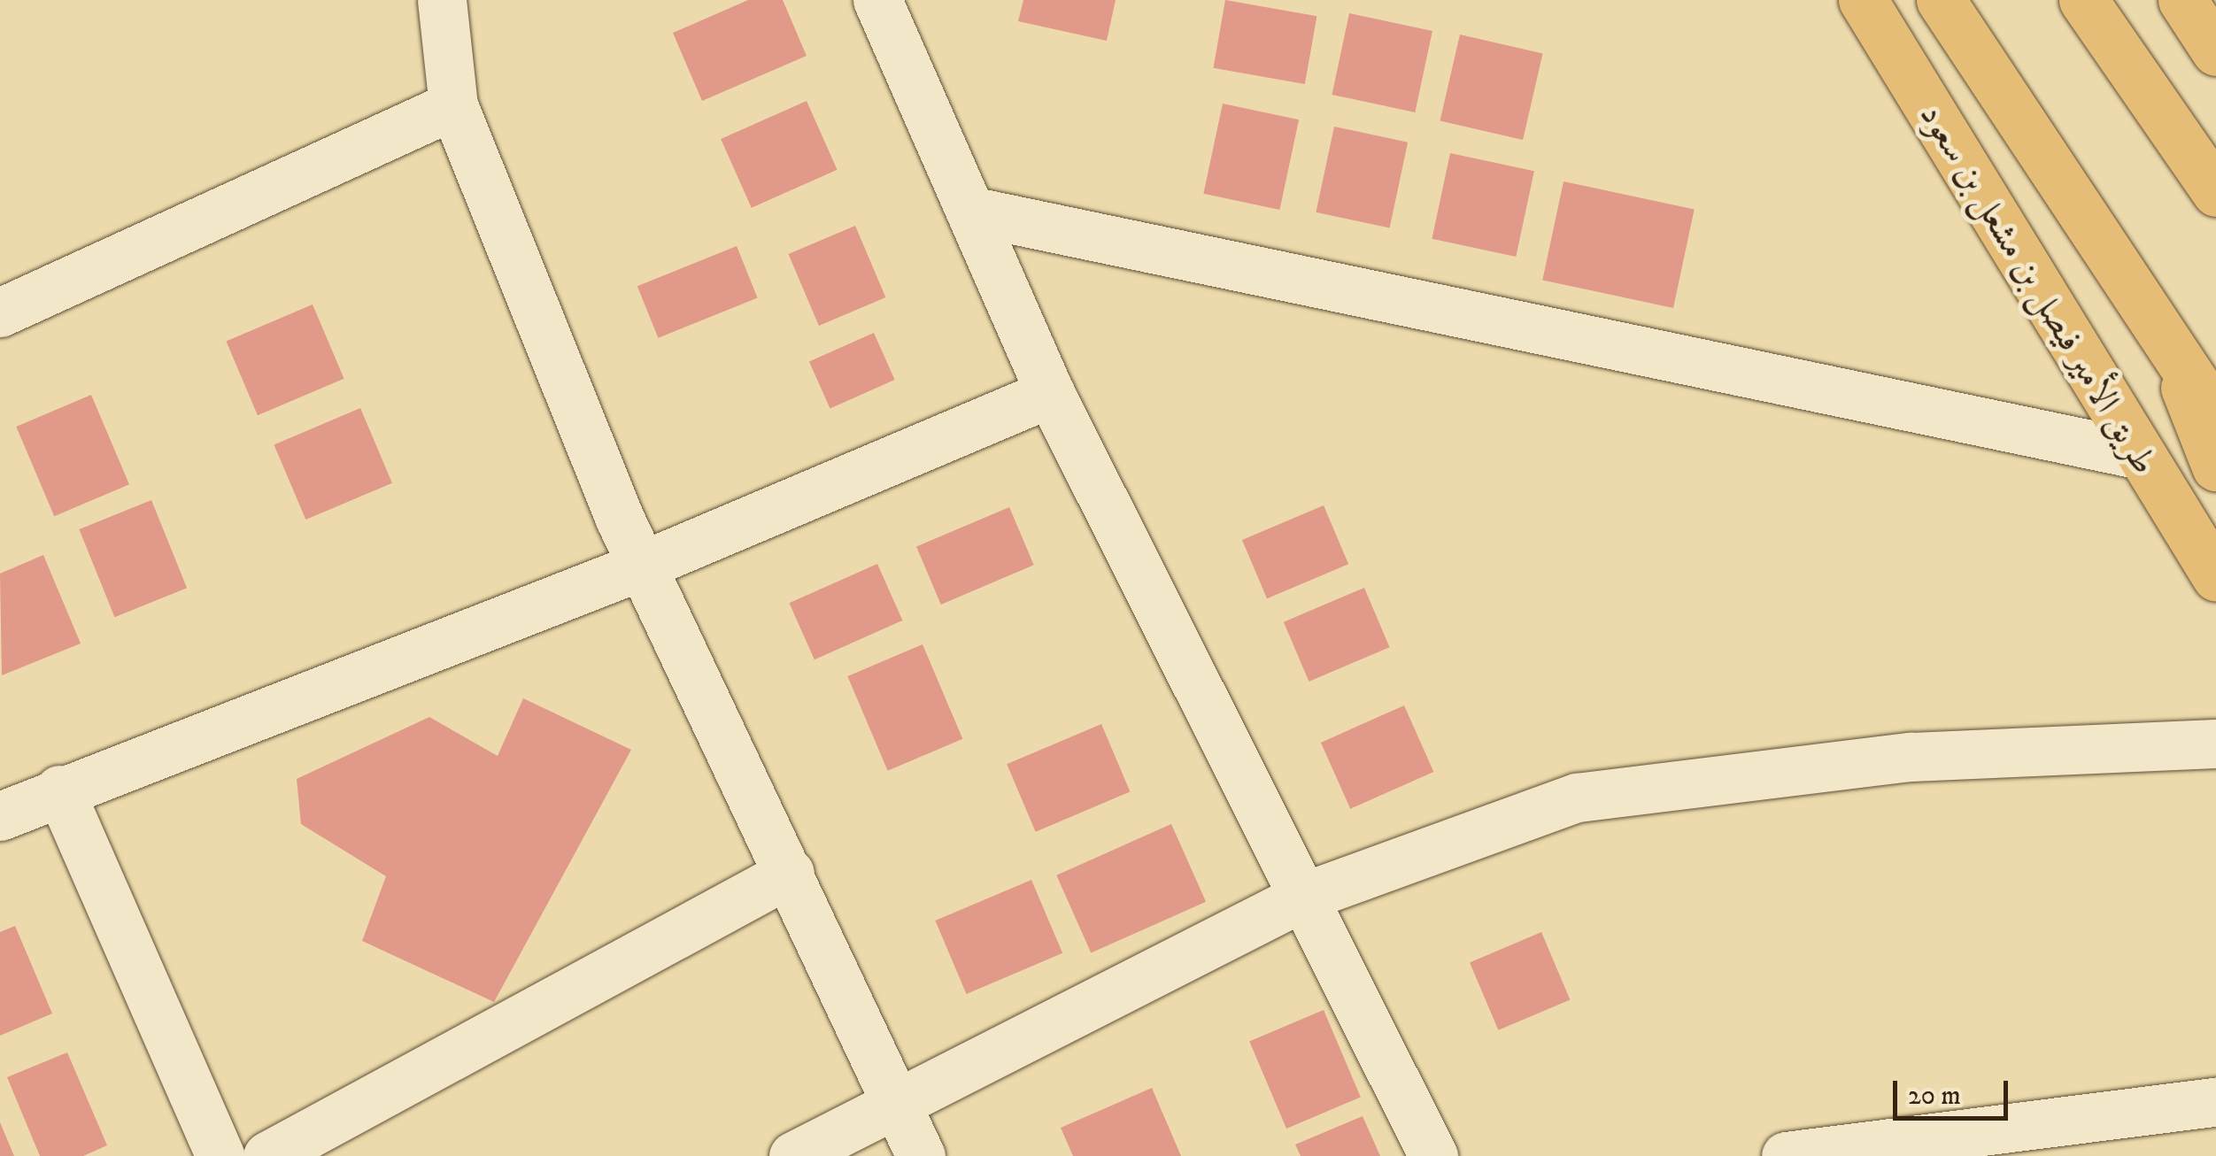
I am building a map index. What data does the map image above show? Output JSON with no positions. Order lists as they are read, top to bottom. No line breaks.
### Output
{"streets":{"main road":["طريق الأمير فيصل بن مشعل بن سعود"]},"scale_bar":"20 m"}
